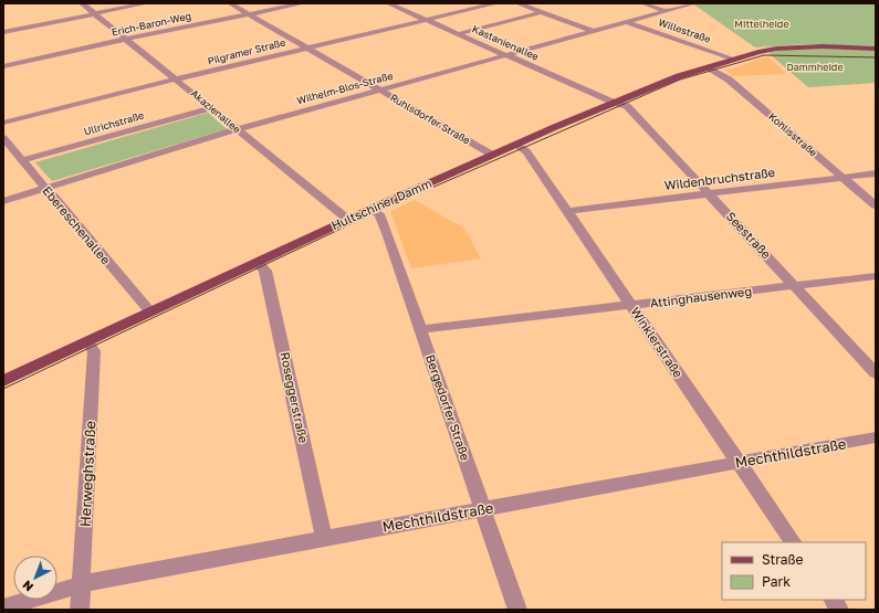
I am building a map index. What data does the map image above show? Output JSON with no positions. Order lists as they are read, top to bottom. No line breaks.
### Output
{"streets":{"main road":["Hultschiner Damm"],"street":["Erich-Baron-Weg","Willestraße","Kastanienallee","Pilgramer Straße","Wilhelm-Blos-Straße","Akazienallee","Ruhlsdorfer Straße","Ullrichstraße","Kohlisstraße","Wildenbruchstraße","Ebereschenallee","Seestraße","Attinghausenweg","Winklerstraße","Roseggerstraße","Bergedorfer Straße","Mechthildstraße","Herweghstraße"]},"crossings":[["Erich-Baron-Weg","Akazienallee"],["Erich-Baron-Weg","Ruhlsdorfer Straße"],["Willestraße","Wilhelm-Blos-Straße"],["Willestraße","Hultschiner Damm"],["Kastanienallee","Pilgramer Straße"],["Kastanienallee","Wilhelm-Blos-Straße"],["Kastanienallee","Hultschiner Damm"],["Kastanienallee","Seestraße"],["Pilgramer Straße","Akazienallee"],["Pilgramer Straße","Ruhlsdorfer Straße"],["Wilhelm-Blos-Straße","Akazienallee"],["Wilhelm-Blos-Straße","Ruhlsdorfer Straße"],["Wilhelm-Blos-Straße","Ebereschenallee"],["Akazienallee","Ullrichstraße"],["Akazienallee","Hultschiner Damm"],["Ruhlsdorfer Straße","Hultschiner Damm"],["Ullrichstraße","Ebereschenallee"],["Kohlisstraße","Wildenbruchstraße"],["Kohlisstraße","Hultschiner Damm"],["Wildenbruchstraße","Seestraße"],["Wildenbruchstraße","Winklerstraße"],["Hultschiner Damm","Ebereschenallee"],["Hultschiner Damm","Seestraße"],["Hultschiner Damm","Winklerstraße"],["Hultschiner Damm","Roseggerstraße"],["Hultschiner Damm","Bergedorfer Straße"],["Hultschiner Damm","Herweghstraße"],["Seestraße","Attinghausenweg"],["Attinghausenweg","Winklerstraße"],["Attinghausenweg","Bergedorfer Straße"],["Winklerstraße","Mechthildstraße"],["Roseggerstraße","Mechthildstraße"],["Bergedorfer Straße","Mechthildstraße"],["Mechthildstraße","Herweghstraße"]],"parks":["Mittelheide","Dammheide"],"legend":["Straße","Park"],"north":"bottom left"}
